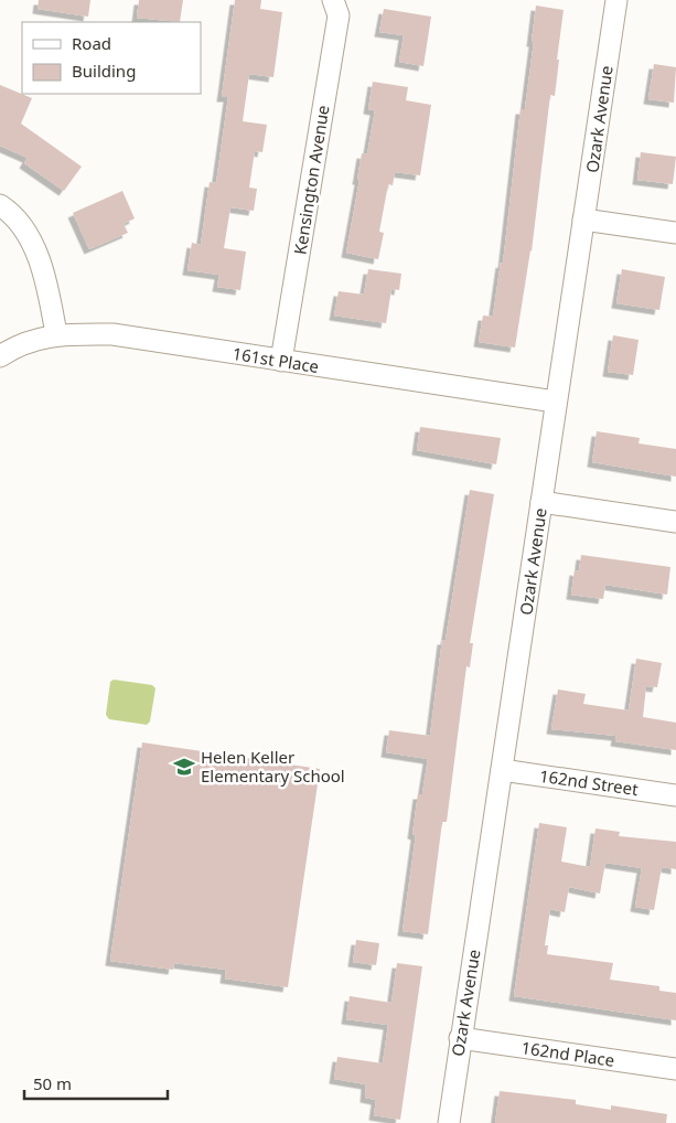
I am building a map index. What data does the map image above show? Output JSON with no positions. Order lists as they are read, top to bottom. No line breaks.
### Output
{"streets":{"street":["Ozark Avenue","Kensington Avenue","161st Place","162nd Street","162nd Place"]},"crossings":[["Ozark Avenue","161st Place"],["Ozark Avenue","162nd Street"],["Ozark Avenue","162nd Place"],["Kensington Avenue","161st Place"]],"places":{"school or university":["Helen Keller Elementary School"]},"legend":["Road","Building"],"scale_bar":"50 m"}
